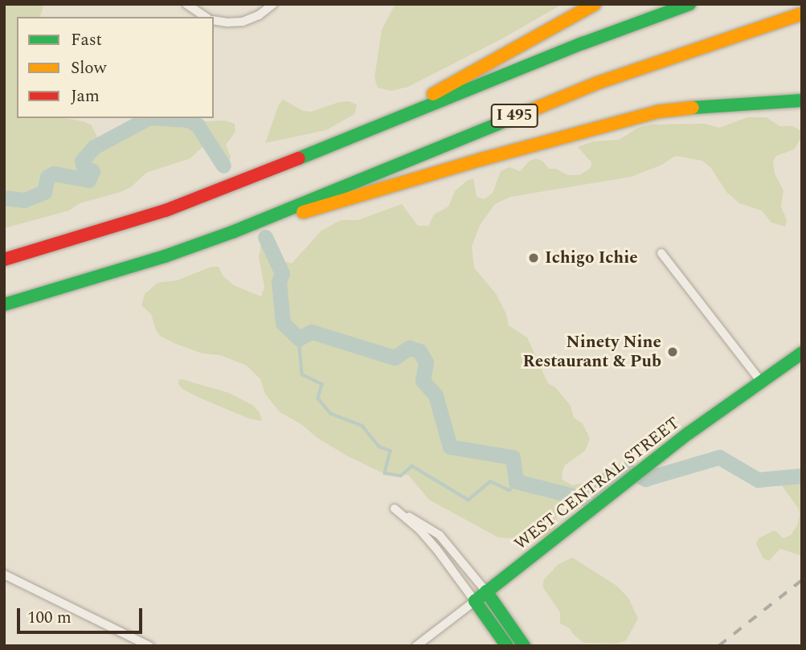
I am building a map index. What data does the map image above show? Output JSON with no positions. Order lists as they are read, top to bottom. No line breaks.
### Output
{"streets":{"main road":["I 495","WEST CENTRAL STREET"]},"places":["Ichigo Ichie","Ninety Nine Restaurant & Pub"],"legend":["Fast","Slow","Jam"],"scale_bar":"100 m"}
